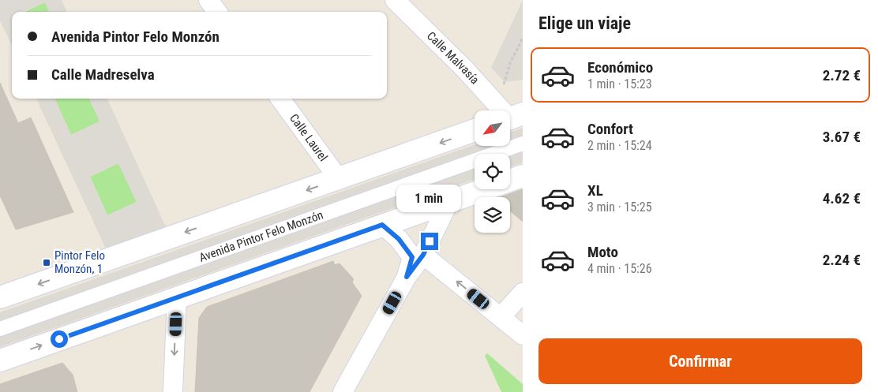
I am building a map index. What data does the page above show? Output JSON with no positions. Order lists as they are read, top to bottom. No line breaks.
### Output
{"streets":{"street":["Calle Malvasía","Calle Laurel","Avenida Pintor Felo Monzón"]},"places":{"transit":["Pintor Felo Monzón, 1"]},"north":"bottom left","page":{"heading":"Elige un viaje","banner":["Avenida Pintor Felo Monzón","Calle Madreselva"],"list":[{"name":"Económico","note":"1 min · 15:23","value":"2.72 €"},{"name":"Confort","note":"2 min · 15:24","value":"3.67 €"},{"name":"XL","note":"3 min · 15:25","value":"4.62 €"},{"name":"Moto","note":"4 min · 15:26","value":"2.24 €"}],"bubble":"1 min","buttons":"Confirmar"}}
